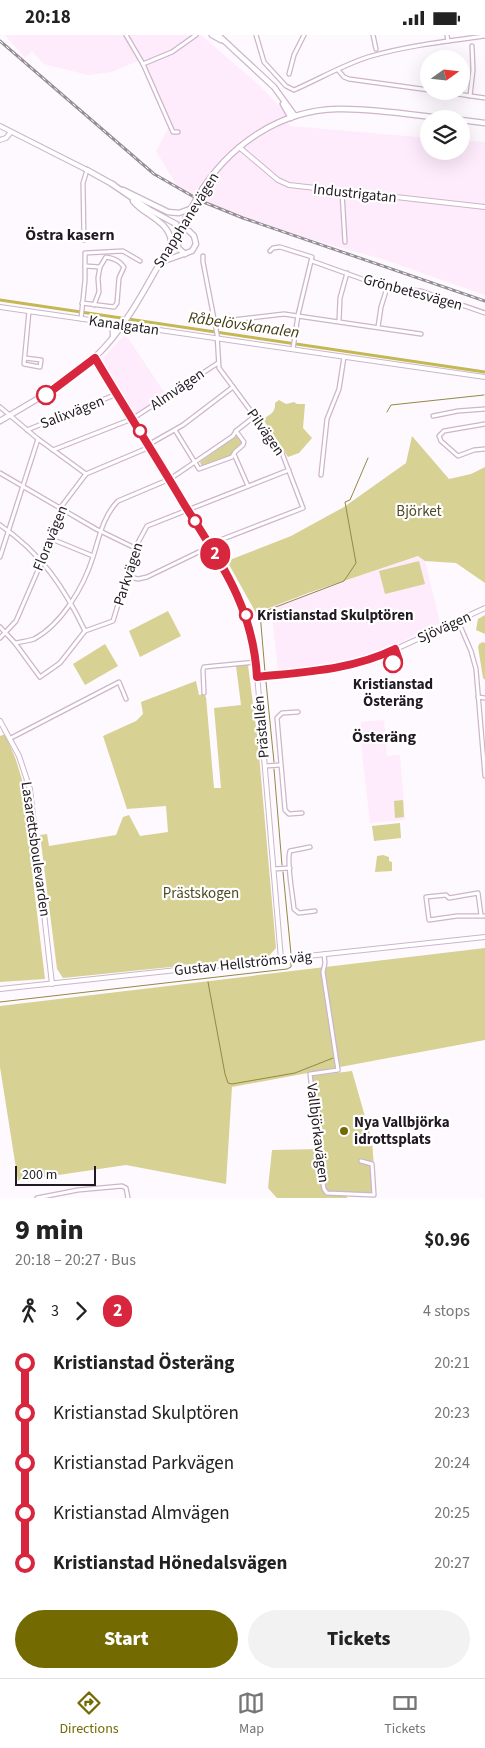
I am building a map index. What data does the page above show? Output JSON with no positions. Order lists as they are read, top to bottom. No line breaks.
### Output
{"streets":{"main road":["Snapphanevägen"],"street":["Industrigatan","Grönbetesvägen","Kanalgatan","Almvägen","Salixvägen","Pilvägen","Floravägen","Parkvägen","Sjövägen","Prästallén","Lasarettsboulevarden","Gustav Hellströms väg","Vallbjörkavägen"]},"crossings":[["Industrigatan","Snapphanevägen"],["Snapphanevägen","Kanalgatan"],["Snapphanevägen","Prästallén"],["Almvägen","Pilvägen"],["Almvägen","Prästallén"],["Salixvägen","Prästallén"],["Pilvägen","Floravägen"],["Pilvägen","Parkvägen"],["Pilvägen","Prästallén"],["Floravägen","Prästallén"],["Parkvägen","Prästallén"],["Sjövägen","Prästallén"],["Prästallén","Gustav Hellströms väg"],["Lasarettsboulevarden","Gustav Hellströms väg"],["Gustav Hellströms väg","Vallbjörkavägen"]],"districts":["Östra kasern","Österäng"],"water":["Råbelövskanalen"],"parks":["Björket","Prästskogen"],"places":["Kristianstad Skulptören","Kristianstad Österäng","Nya Vallbjörka idrottsplats"],"lines":["bus line 2"],"scale_bar":"200 m","north":"right","page":{"status":"20:18","on_map":"2","scale":"200 m","heading":["9 min","20:18 – 20:27 · Bus","$0.96"],"legs":["3","2","4 stops"],"list":[{"name":"Kristianstad Österäng","value":"20:21"},{"name":"Kristianstad Skulptören","value":"20:23"},{"name":"Kristianstad Parkvägen","value":"20:24"},{"name":"Kristianstad Almvägen","value":"20:25"},{"name":"Kristianstad Hönedalsvägen","value":"20:27"}],"buttons":["Start","Tickets"],"tabs":["Directions","Map","Tickets"]}}
